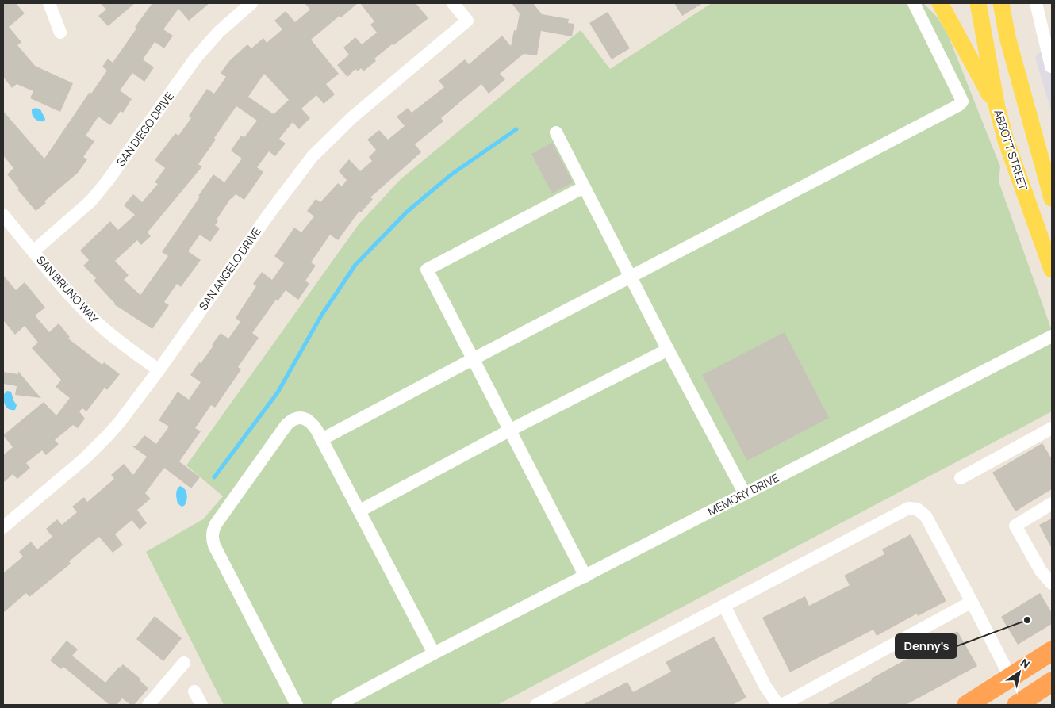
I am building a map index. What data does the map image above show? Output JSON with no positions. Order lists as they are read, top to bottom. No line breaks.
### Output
{"streets":{"main road":["ABBOTT STREET"],"street":["SAN DIEGO DRIVE","SAN ANGELO DRIVE","SAN BRUNO WAY","MEMORY DRIVE"]},"crossings":[["SAN DIEGO DRIVE","SAN BRUNO WAY"],["SAN ANGELO DRIVE","SAN BRUNO WAY"]],"places":["Denny's"],"north":"top right"}
